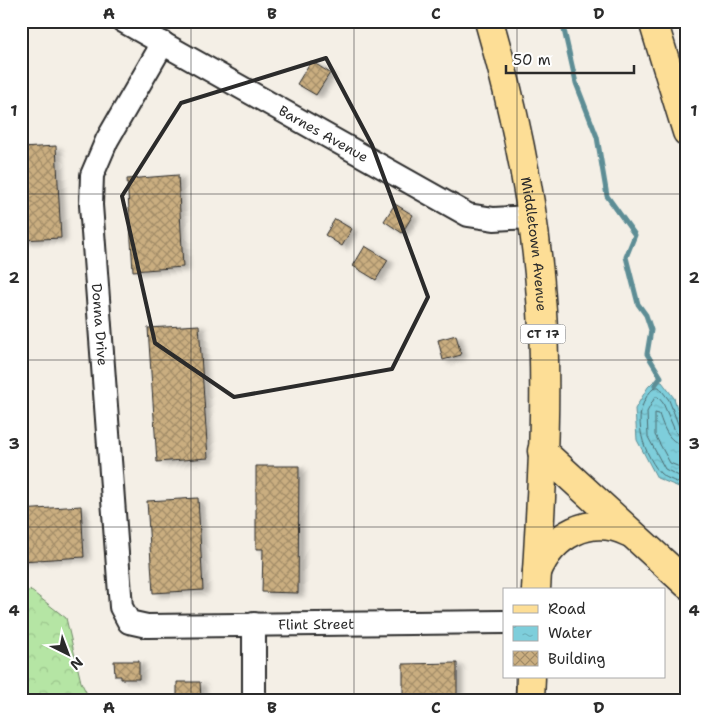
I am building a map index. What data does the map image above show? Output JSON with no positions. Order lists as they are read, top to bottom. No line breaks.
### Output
{"streets":{"main road":["Middletown Avenue","CT 17"],"street":["Barnes Avenue","Donna Drive","Flint Street"]},"crossings":[["Barnes Avenue","Middletown Avenue"],["Barnes Avenue","Donna Drive"],["Donna Drive","Flint Street"]],"legend":["Road","Water","Building"],"scale_bar":"50 m","north":"bottom right","grid":{"columns":["A","B","C","D"],"rows":["1","2","3","4"]}}
